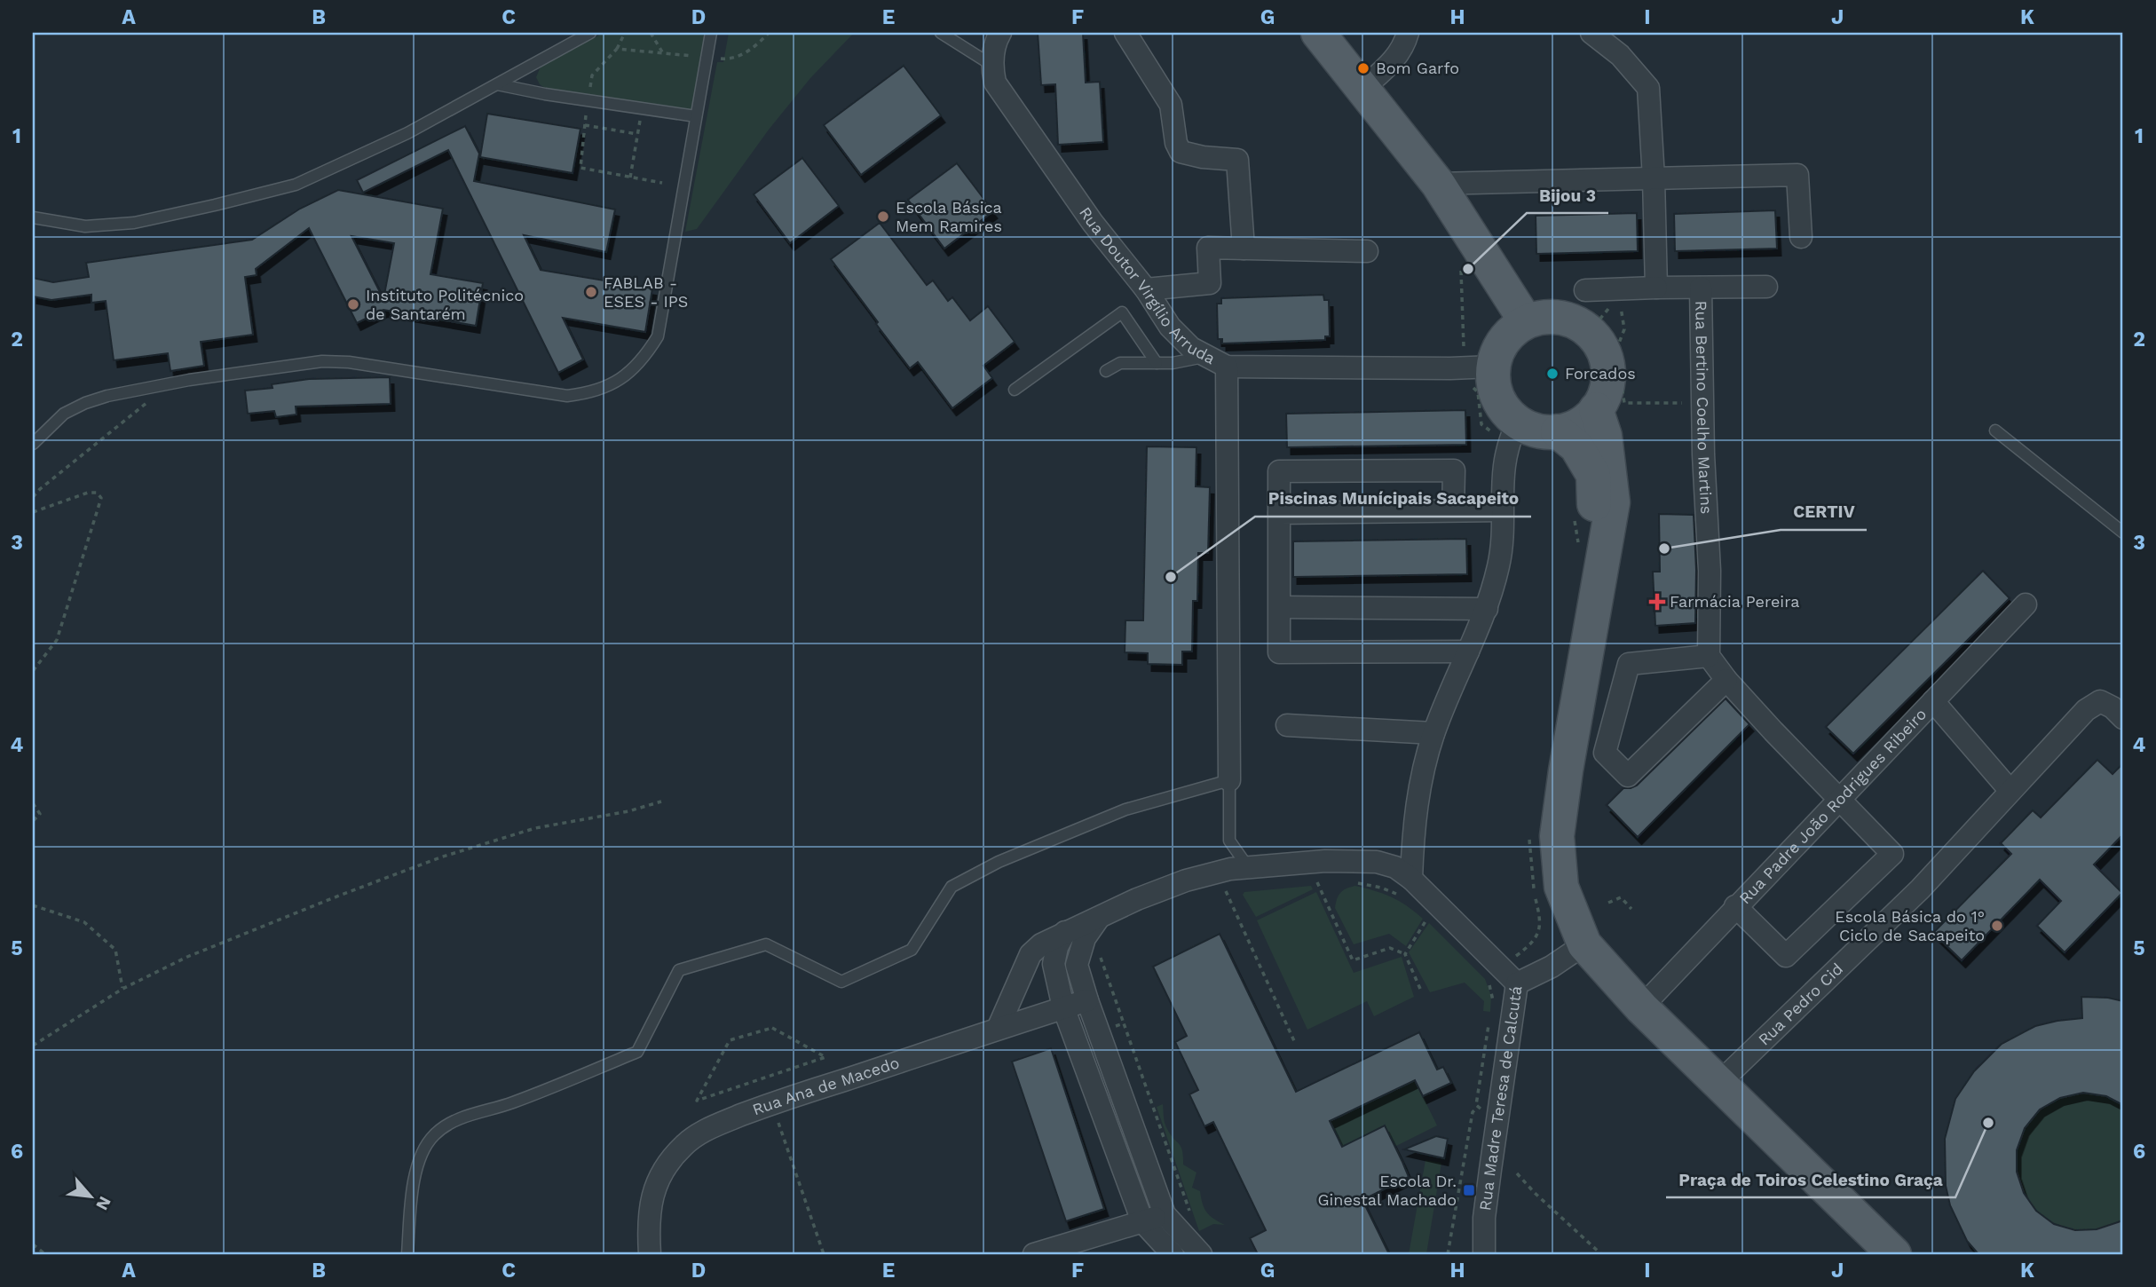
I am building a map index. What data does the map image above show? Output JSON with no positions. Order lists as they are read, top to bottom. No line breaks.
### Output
{"streets":{"street":["Rua Doutor Virgílio Arruda","Rua Bertino Coelho Martins","Rua Padre João Rodrigues Ribeiro","Rua Pedro Cid","Rua Ana de Macedo","Rua Madre Teresa de Calcutá"]},"places":{"other":["Bom Garfo","Escola Básica Mem Ramires","Bijou 3","FABLAB - ESES - IPS","Instituto Politécnico de Santarém","Forcados","CERTIV","Piscinas Munícipais Sacapeito","Escola Básica do 1° Ciclo de Sacapeito","Praça de Toiros Celestino Graça"],"health":["Farmácia Pereira"],"transit":["Escola Dr. Ginestal Machado"]},"north":"bottom right","grid":{"columns":["A","B","C","D","E","F","G","H","I","J","K"],"rows":["1","2","3","4","5","6"]}}
